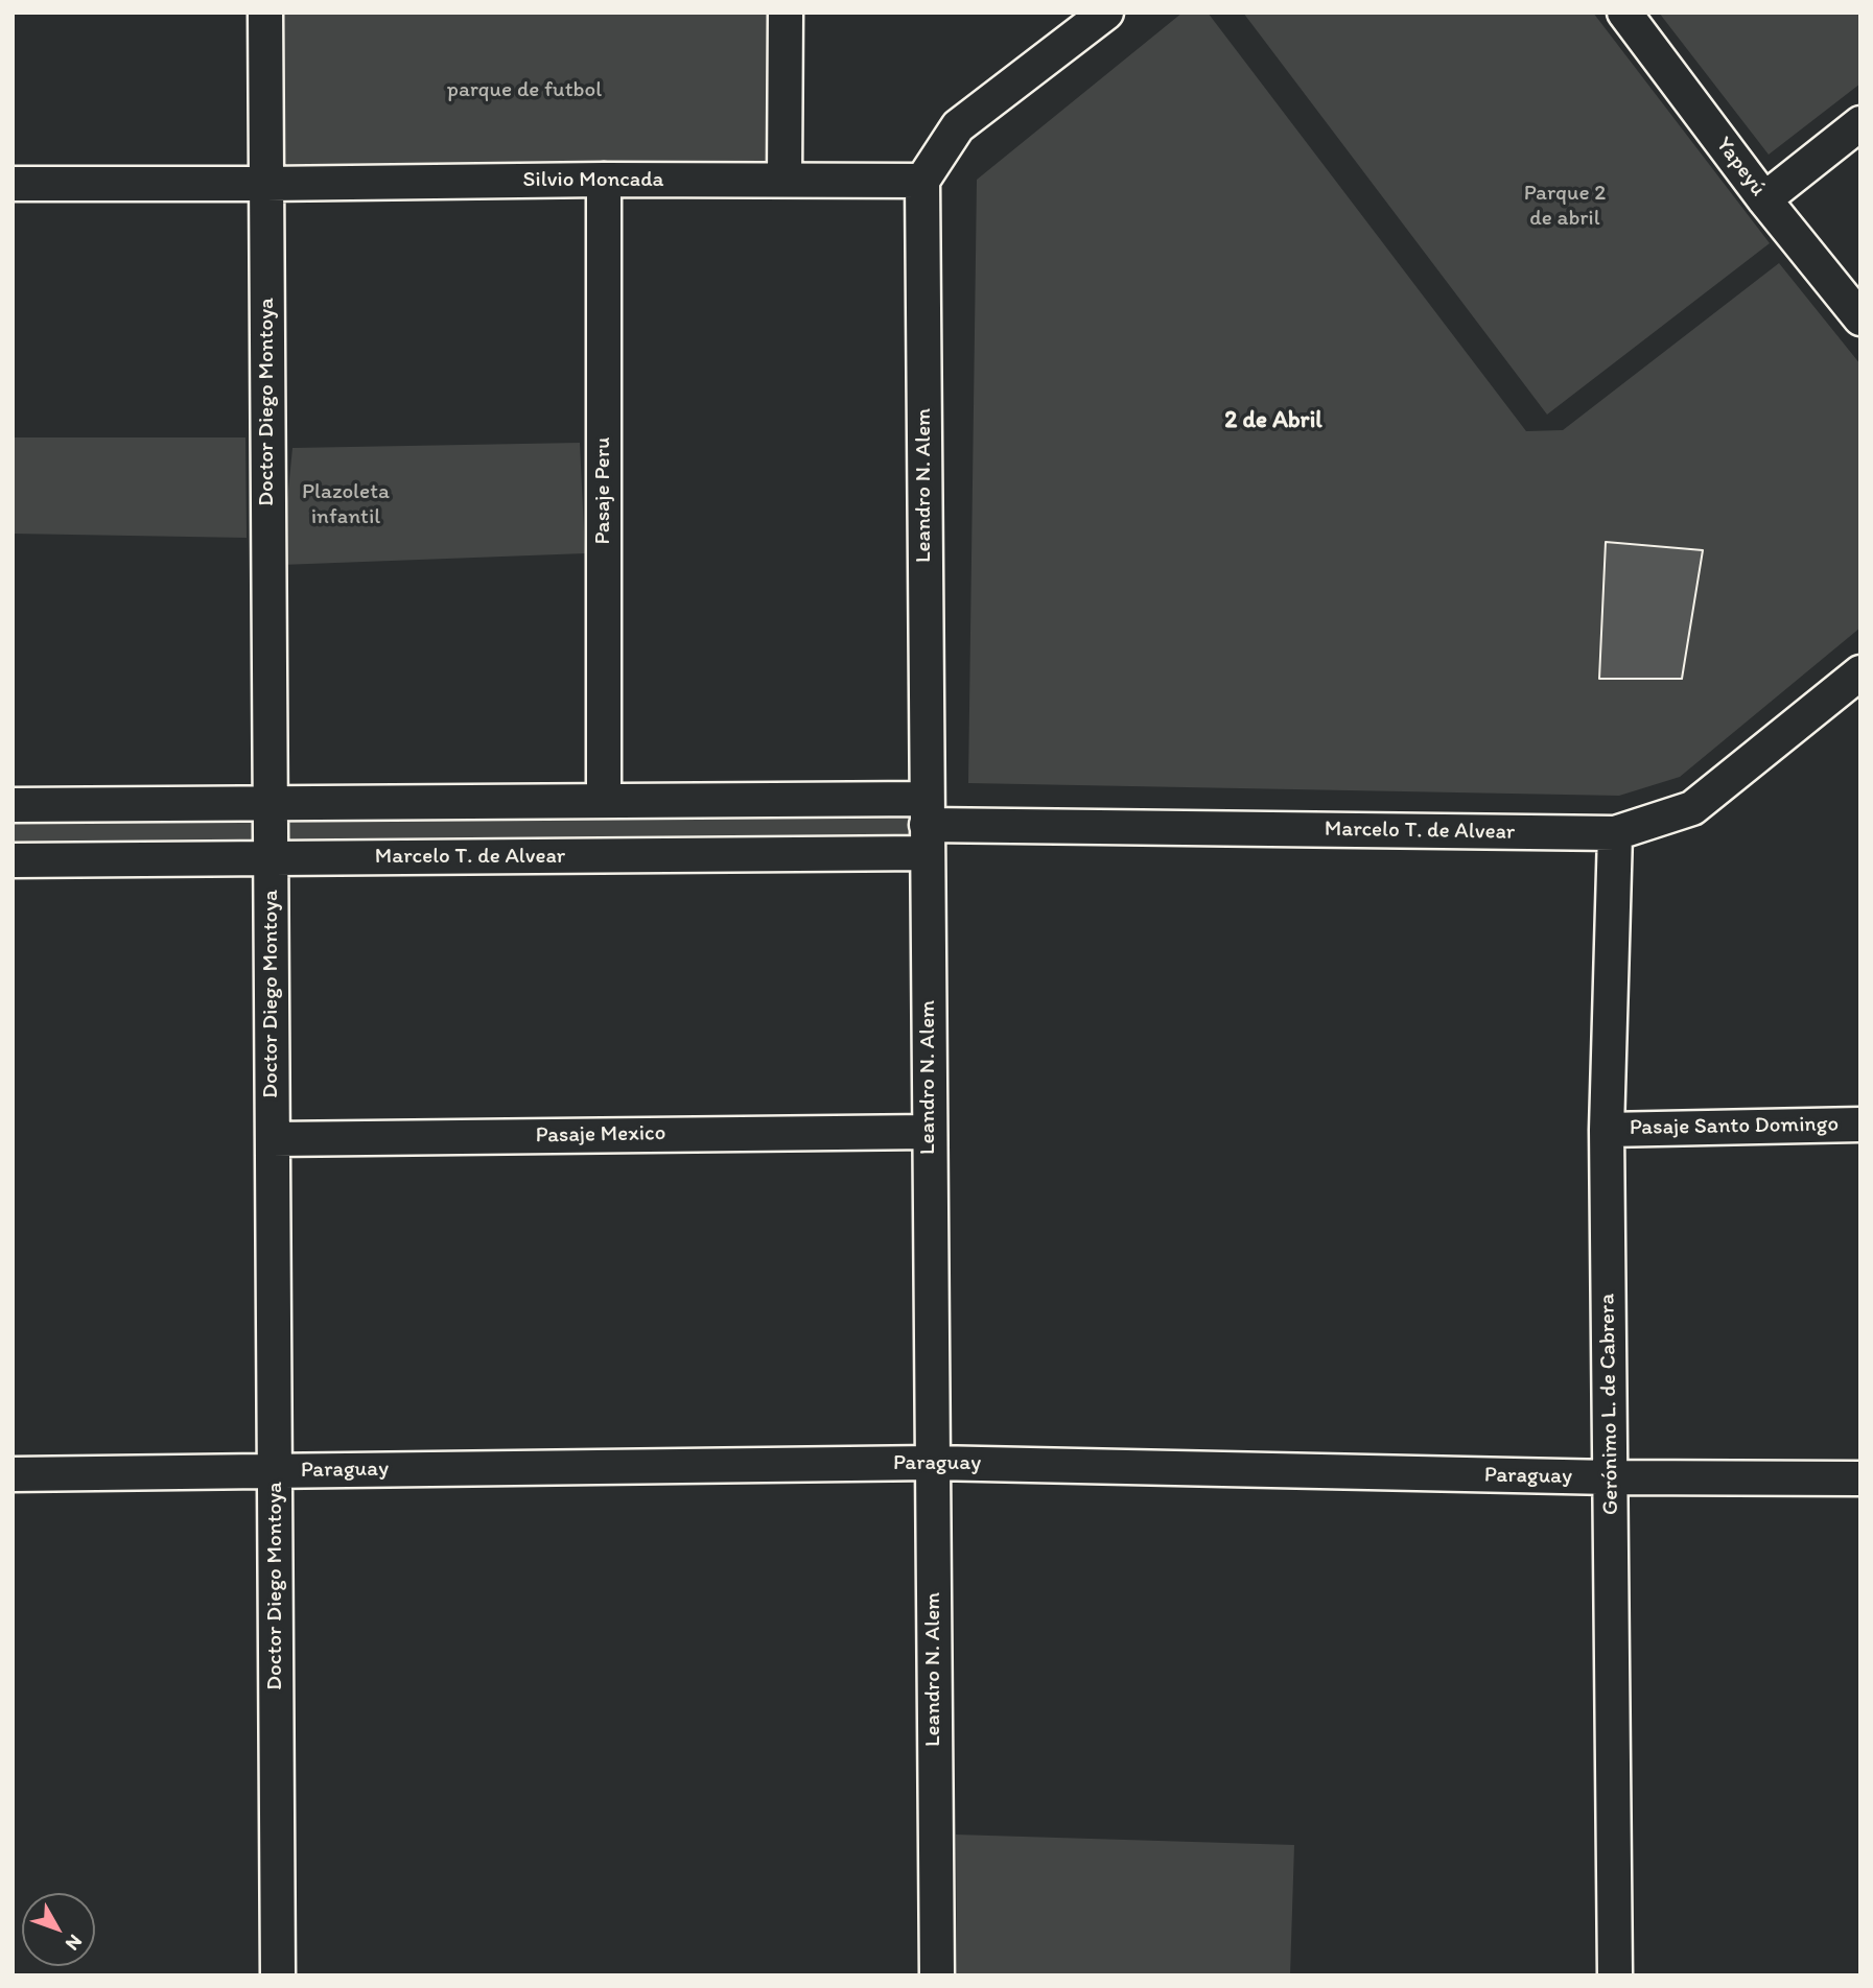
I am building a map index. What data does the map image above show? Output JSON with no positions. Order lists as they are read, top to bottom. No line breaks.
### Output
{"streets":{"street":["Yapeyú","Silvio Moncada","Doctor Diego Montoya","Leandro N. Alem","Pasaje Peru","Marcelo T. de Alvear","Pasaje Santo Domingo","Pasaje Mexico","Gerónimo L. de Cabrera","Paraguay"]},"crossings":[["Silvio Moncada","Doctor Diego Montoya"],["Silvio Moncada","Leandro N. Alem"],["Silvio Moncada","Pasaje Peru"],["Doctor Diego Montoya","Marcelo T. de Alvear"],["Doctor Diego Montoya","Pasaje Mexico"],["Doctor Diego Montoya","Paraguay"],["Leandro N. Alem","Marcelo T. de Alvear"],["Leandro N. Alem","Pasaje Mexico"],["Leandro N. Alem","Paraguay"],["Pasaje Peru","Marcelo T. de Alvear"],["Marcelo T. de Alvear","Gerónimo L. de Cabrera"],["Pasaje Santo Domingo","Gerónimo L. de Cabrera"],["Gerónimo L. de Cabrera","Paraguay"]],"districts":["2 de Abril"],"parks":["parque de futbol","Parque 2 de abril","Plazoleta infantil"],"north":"bottom right"}
